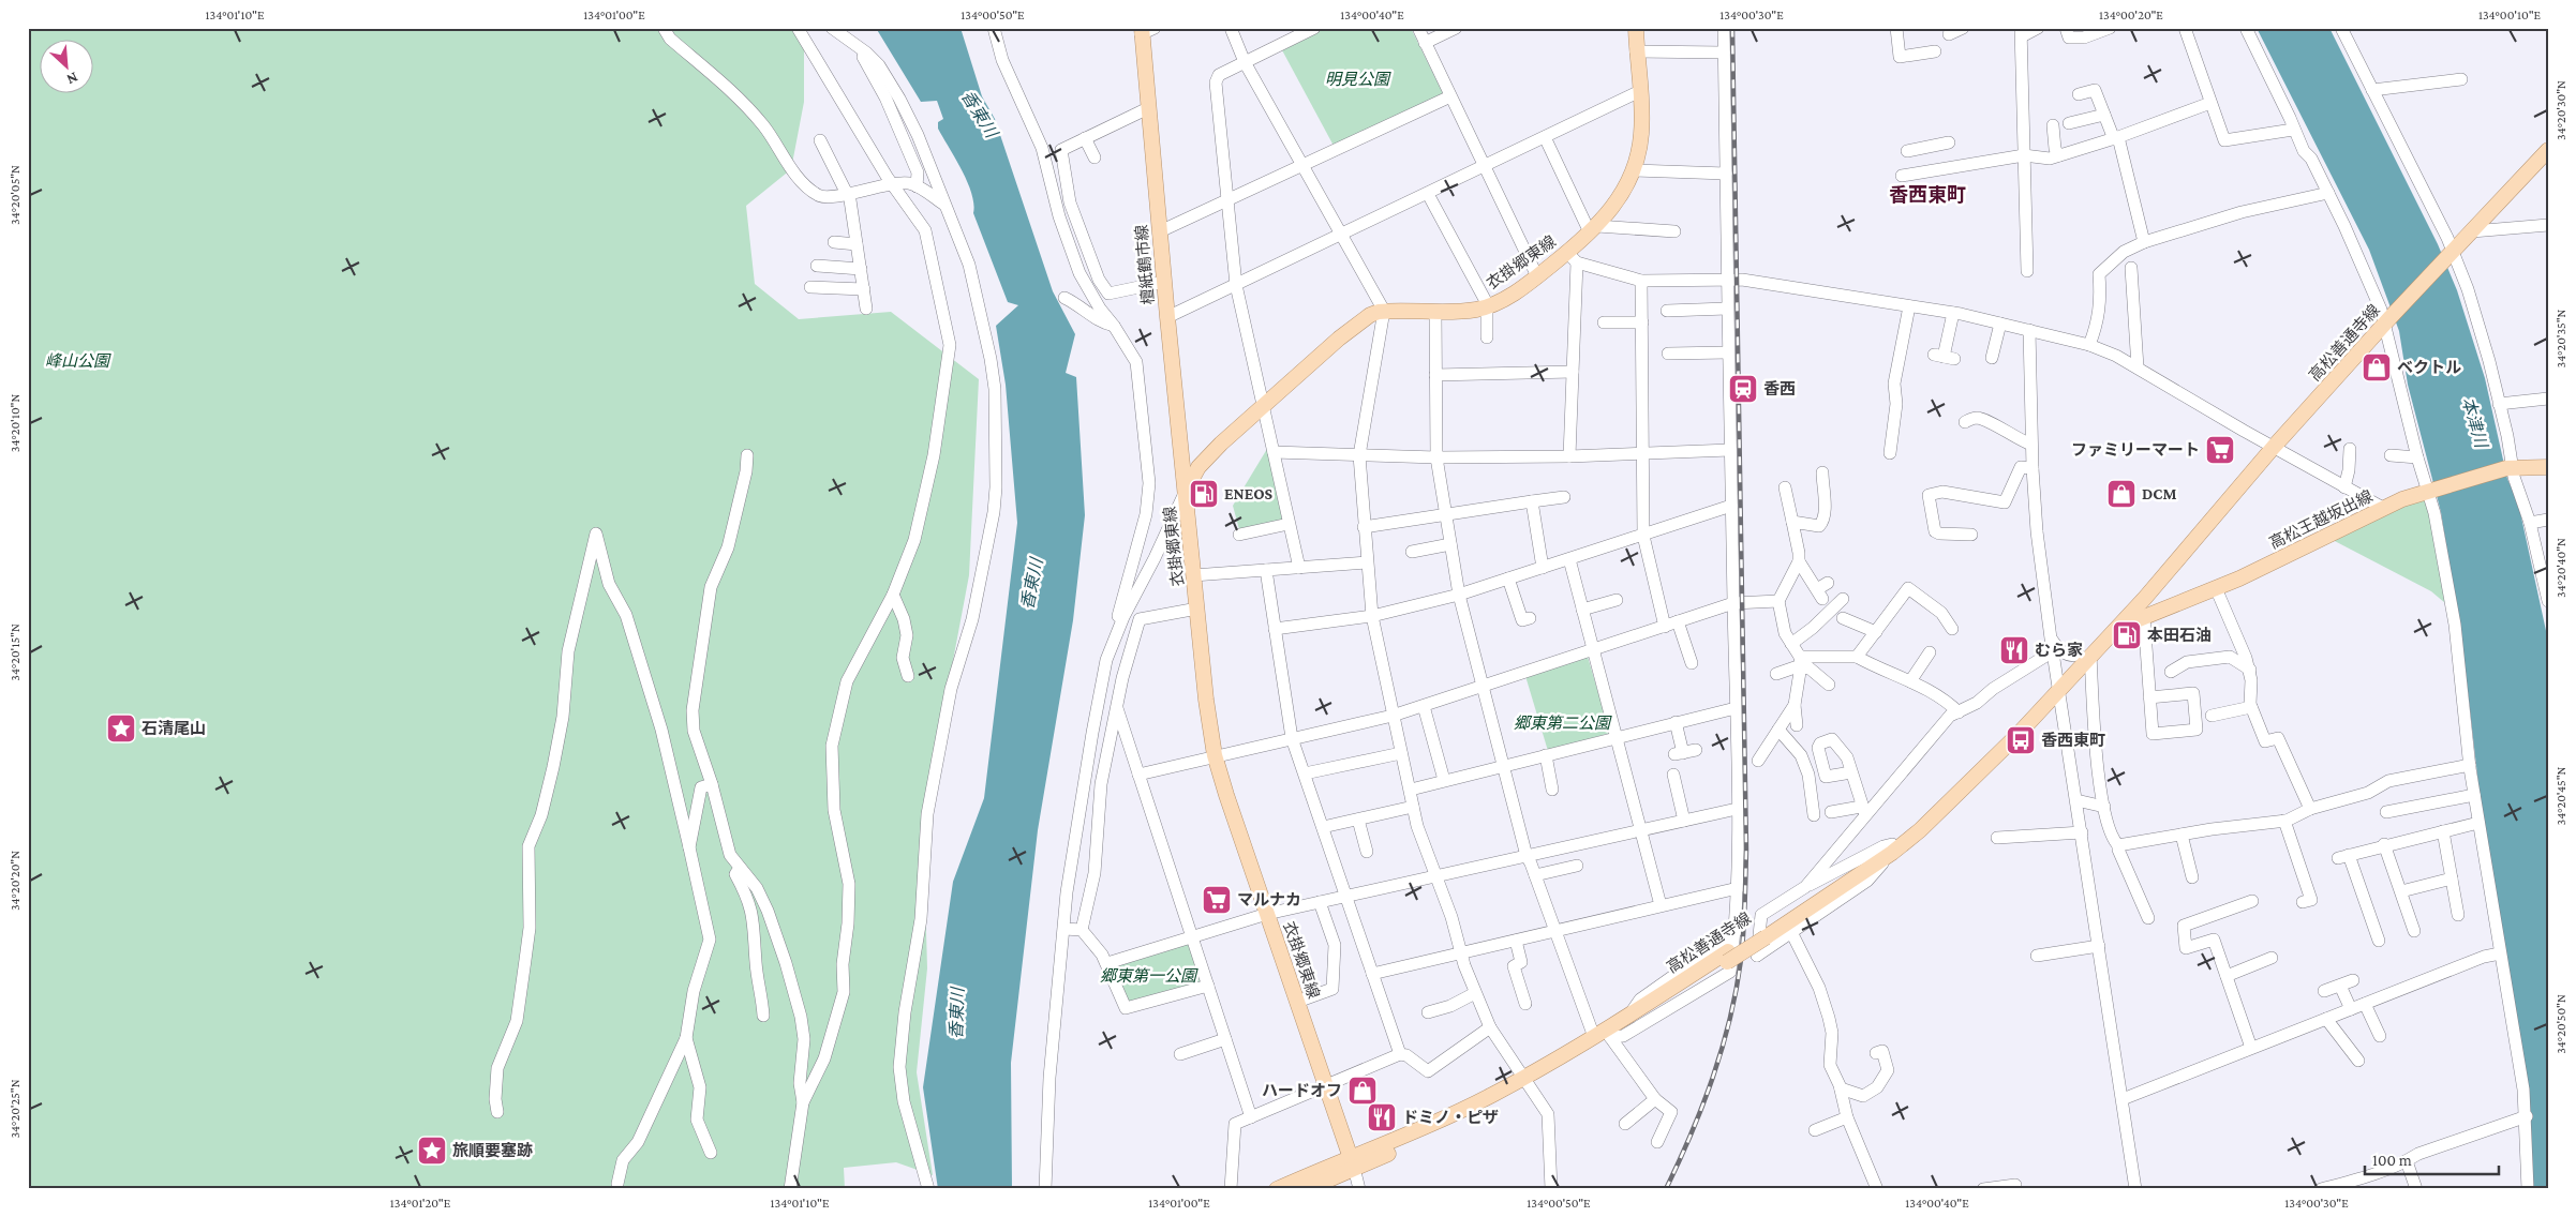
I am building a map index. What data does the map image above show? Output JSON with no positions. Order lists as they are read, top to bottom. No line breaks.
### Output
{"streets":{"main road":["衣掛郷東線","檀紙鶴市線","高松善通寺線","高松王越坂出線"]},"crossings":[["衣掛郷東線","檀紙鶴市線"],["衣掛郷東線","高松善通寺線"],["高松善通寺線","高松王越坂出線"]],"districts":["香西東町"],"water":["香東川","本津川"],"parks":["明見公園","峰山公園","郷東第二公園","郷東第一公園"],"places":{"shop":["ベクトル","DCM","ハードオフ"],"station":["香西"],"supermarket":["ファミリーマート","マルナカ"],"fuel station":["ENEOS","本田石油"],"restaurant":["むら家","ドミノ・ピザ"],"place":["石清尾山","旅順要塞跡"],"bus stop":["香西東町"]},"scale_bar":"100 m","north":"bottom right","coordinates":["134°01'10\"E","134°01'00\"E","134°00'50\"E","134°00'40\"E","134°00'30\"E","134°00'20\"E","134°00'10\"E","34°20'30\"N","34°20'05\"N","34°20'35\"N","34°20'10\"N","34°20'40\"N","34°20'15\"N","34°20'45\"N","34°20'20\"N","34°20'50\"N","34°20'25\"N","134°01'20\"E"]}
